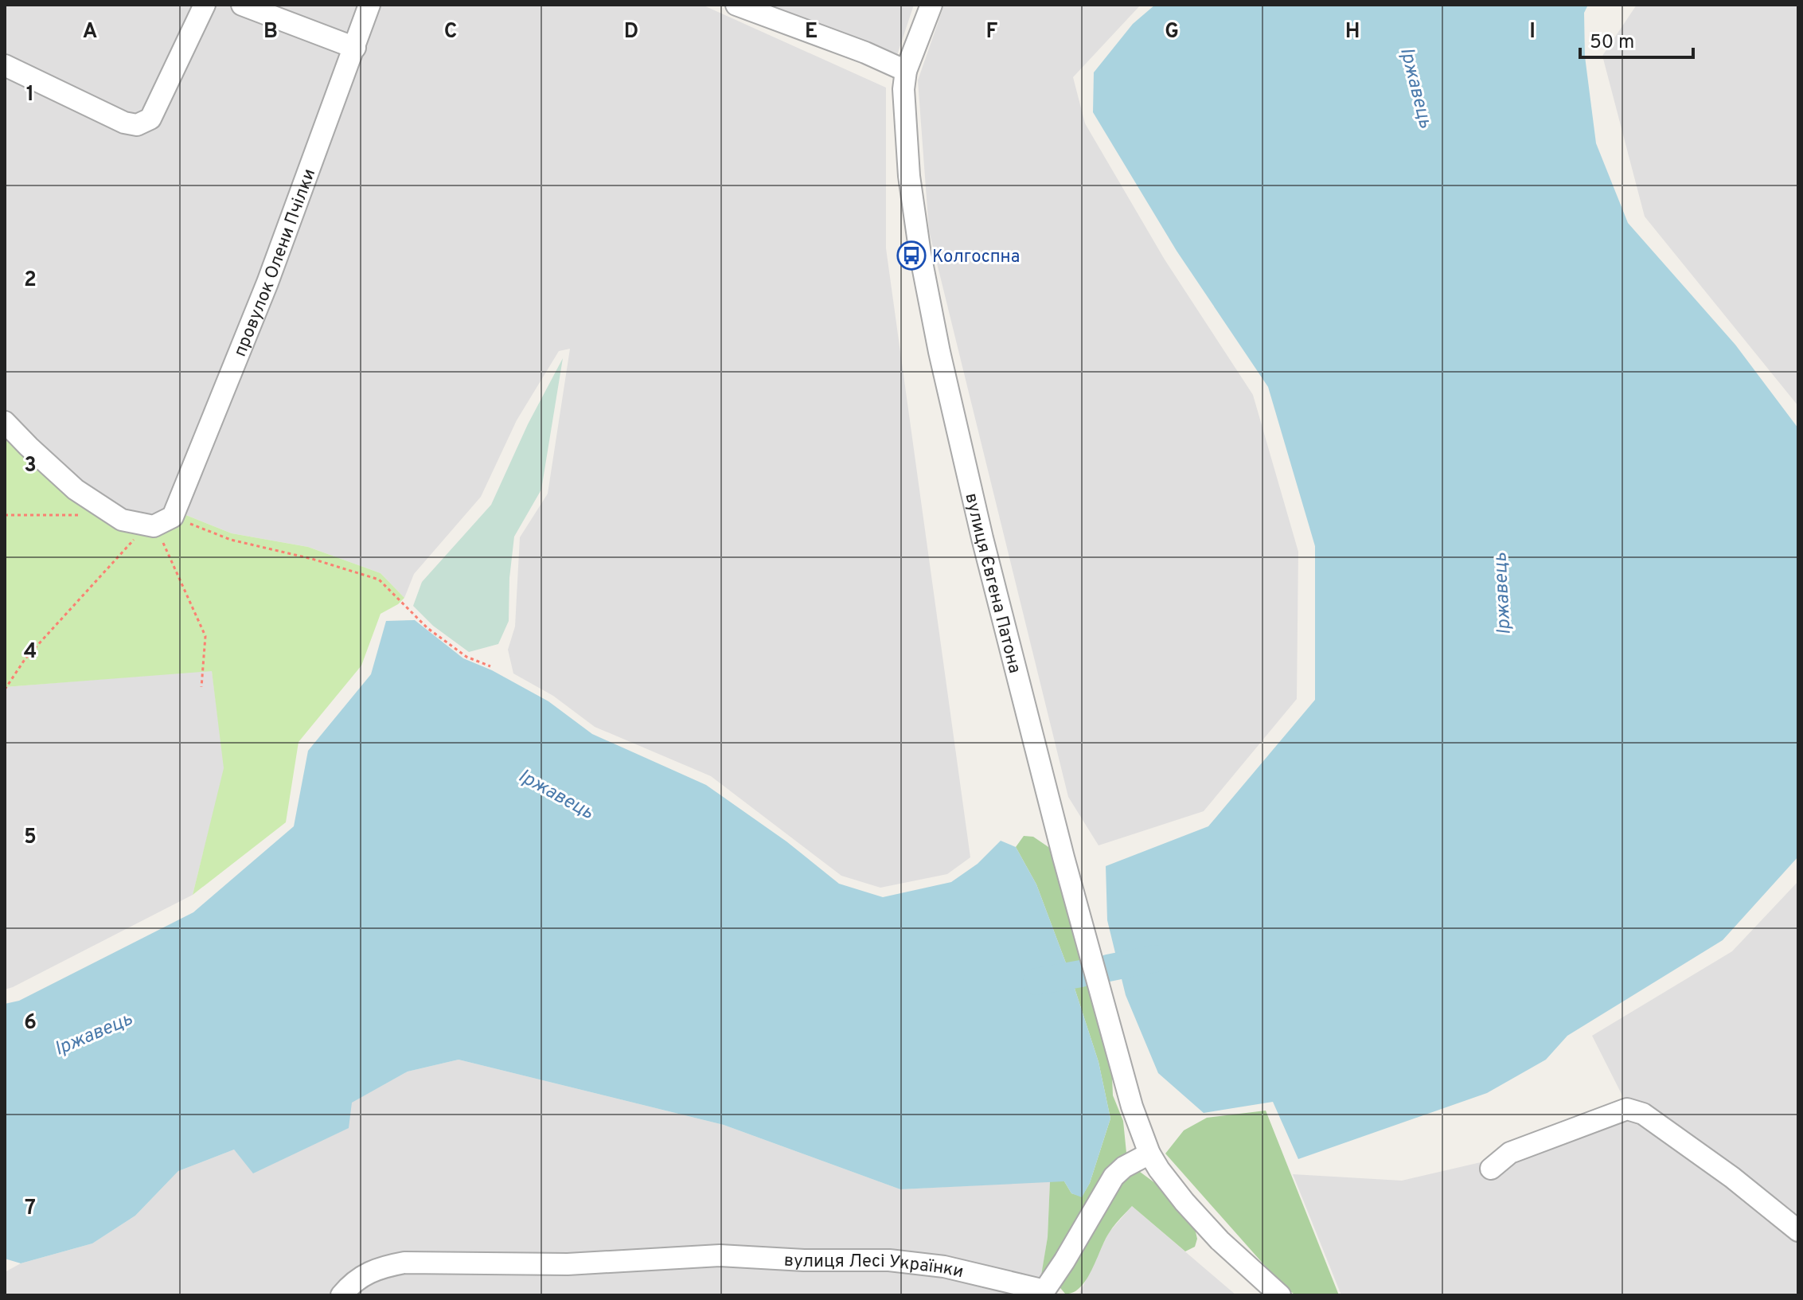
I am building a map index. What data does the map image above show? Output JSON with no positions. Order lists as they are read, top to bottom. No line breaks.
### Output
{"streets":{"street":["провулок Олени Пчілки","вулиця Євгена Патона","вулиця Лесі Українки"]},"crossings":[["вулиця Євгена Патона","вулиця Лесі Українки"]],"water":["Іржавець"],"places":{"bus stop":["Колгоспна"]},"scale_bar":"50 m","grid":{"columns":["A","B","C","D","E","F","G","H","I"],"rows":["1","2","3","4","5","6","7"]}}
